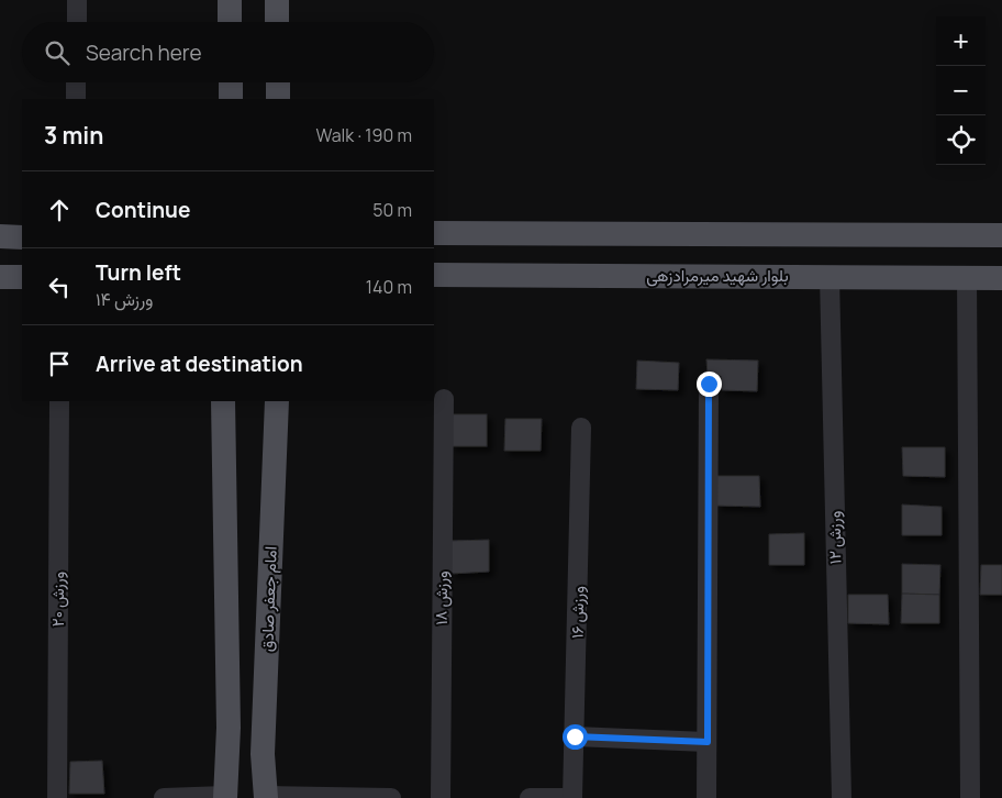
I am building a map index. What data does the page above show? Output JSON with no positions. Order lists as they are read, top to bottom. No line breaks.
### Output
{"streets":{"main road":["بلوار شهید میرمرادزهی","امام جعفر صادق"],"street":["ورزش ۱۲","ورزش ۱۸","ورزش ۲۰","ورزش ۱۶"]},"crossings":[["بلوار شهید میرمرادزهی","ورزش ۱۲"]],"page":{"map_buttons":["+","−"],"search":"Search here","heading":["3 min","Walk · 190 m"],"list":[["Continue","50 m"],["Turn left","ورزش ۱۴","140 m"],"Arrive at destination"]}}
